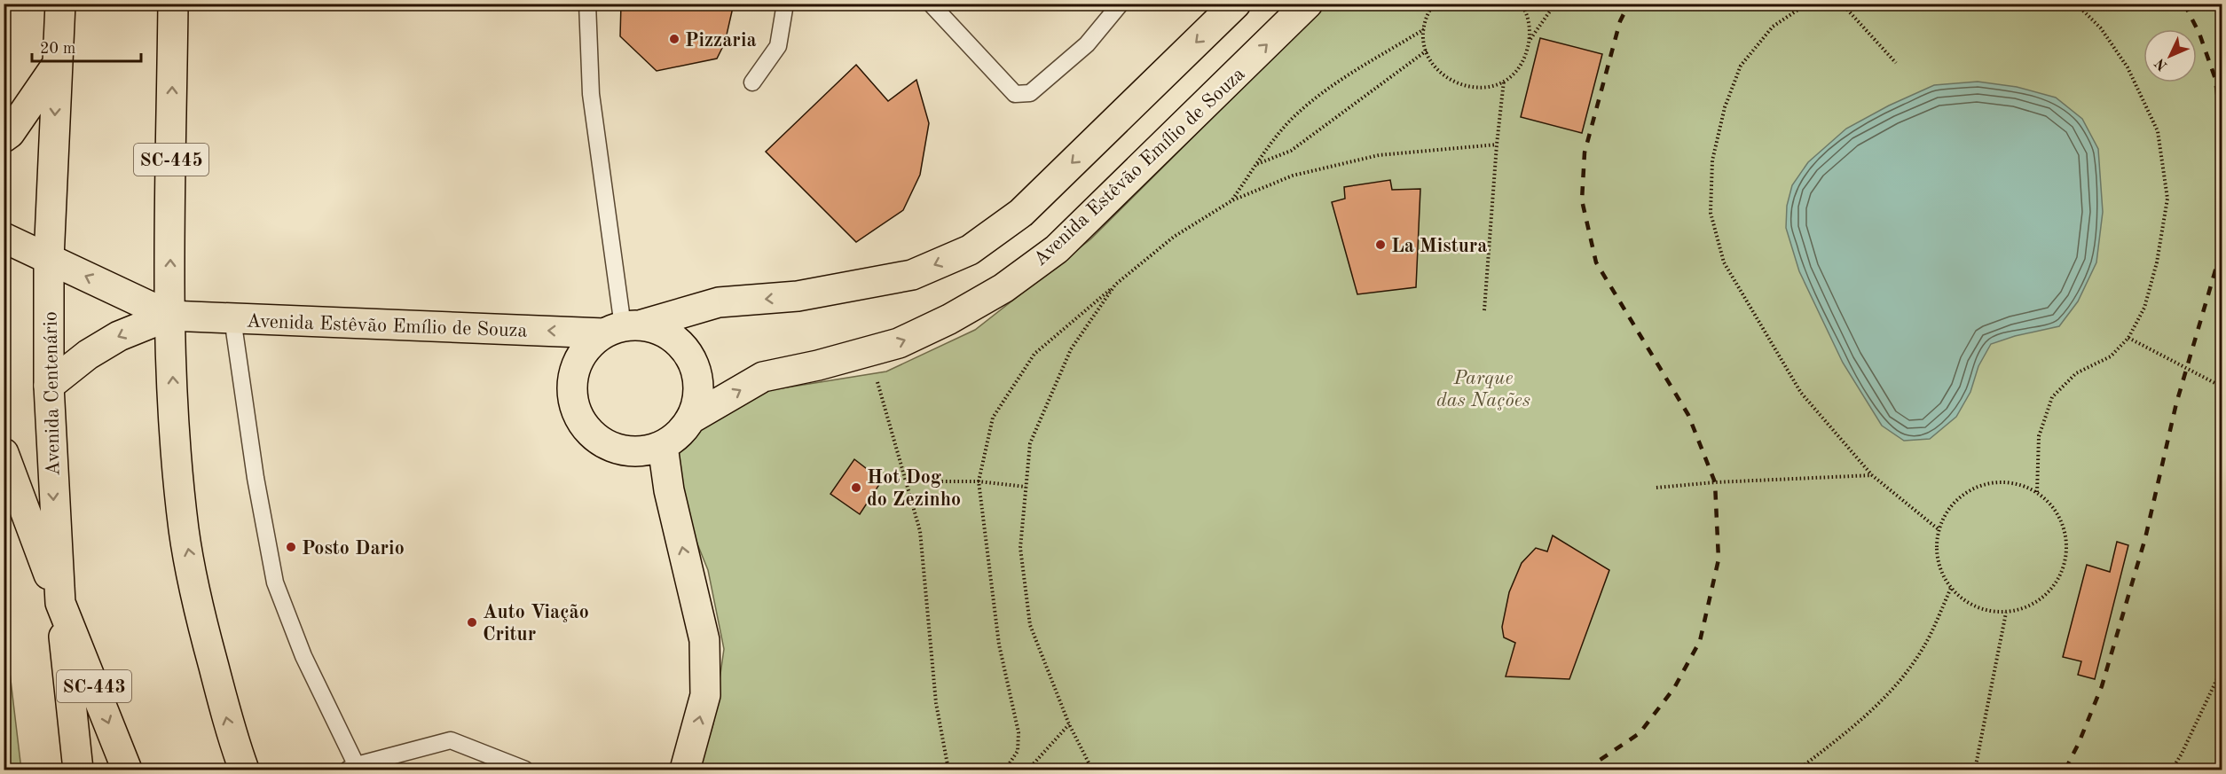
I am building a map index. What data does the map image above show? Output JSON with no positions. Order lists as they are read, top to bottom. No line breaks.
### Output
{"streets":{"main road":["SC-445","Avenida Estêvão Emílio de Souza","Avenida Centenário","SC-443"]},"crossings":[["SC-445","Avenida Estêvão Emílio de Souza"]],"parks":["Parque das Nações"],"places":["Pizzaria","La Mistura","Hot Dog do Zezinho","Posto Dario","Auto Viação Critur"],"scale_bar":"20 m","north":"bottom left"}
